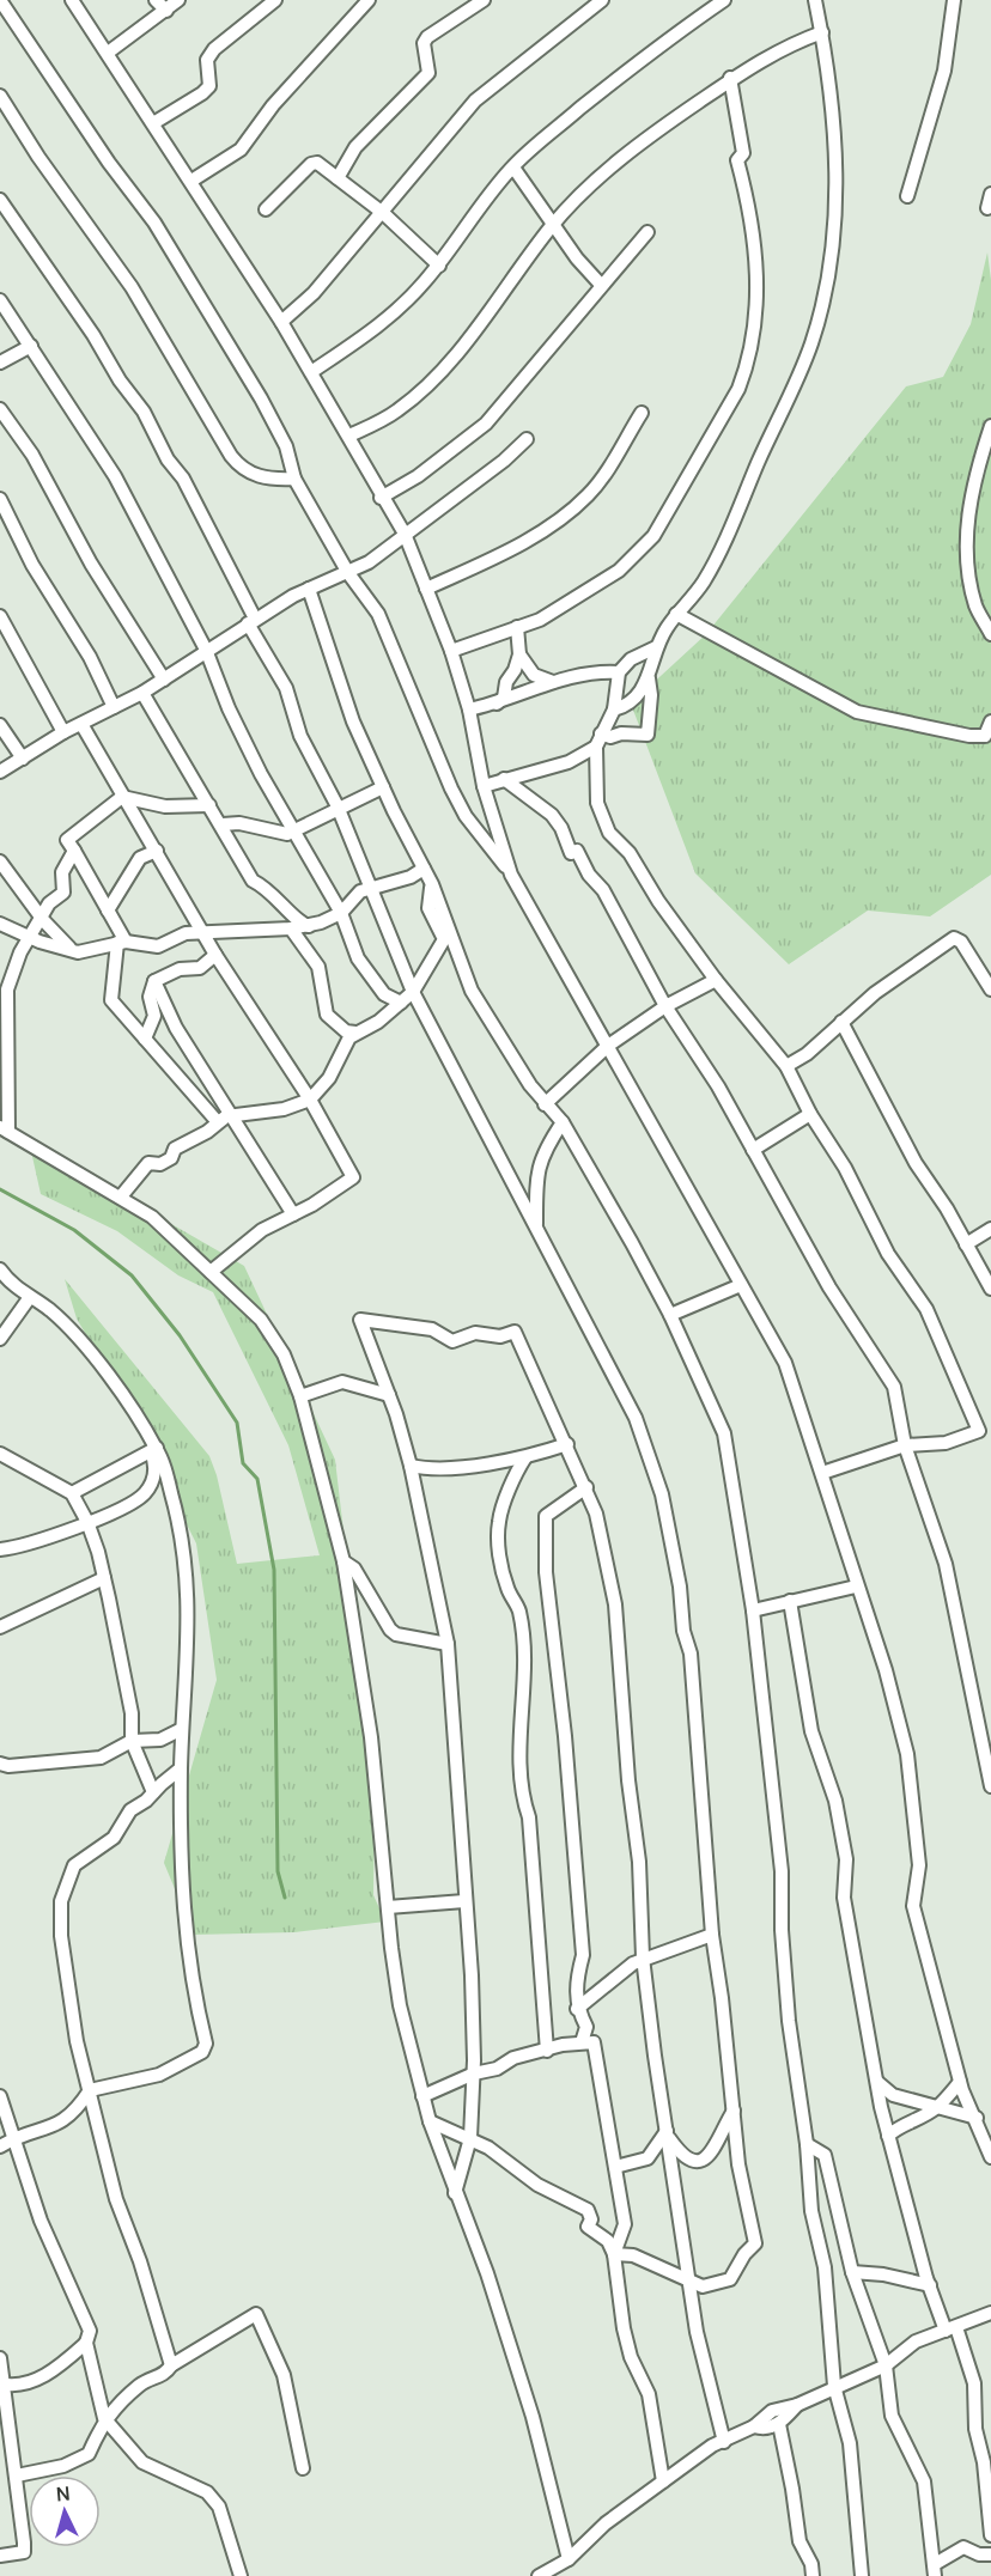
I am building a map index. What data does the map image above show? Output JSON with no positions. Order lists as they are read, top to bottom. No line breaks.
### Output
{"north":"top"}
